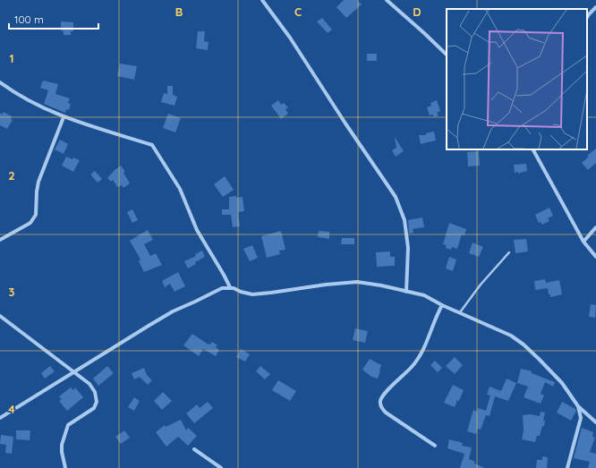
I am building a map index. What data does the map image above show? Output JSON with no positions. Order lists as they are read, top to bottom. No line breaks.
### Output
{"scale_bar":"100 m","grid":{"columns":["B","C","D"],"rows":["1","2","3","4"]}}
